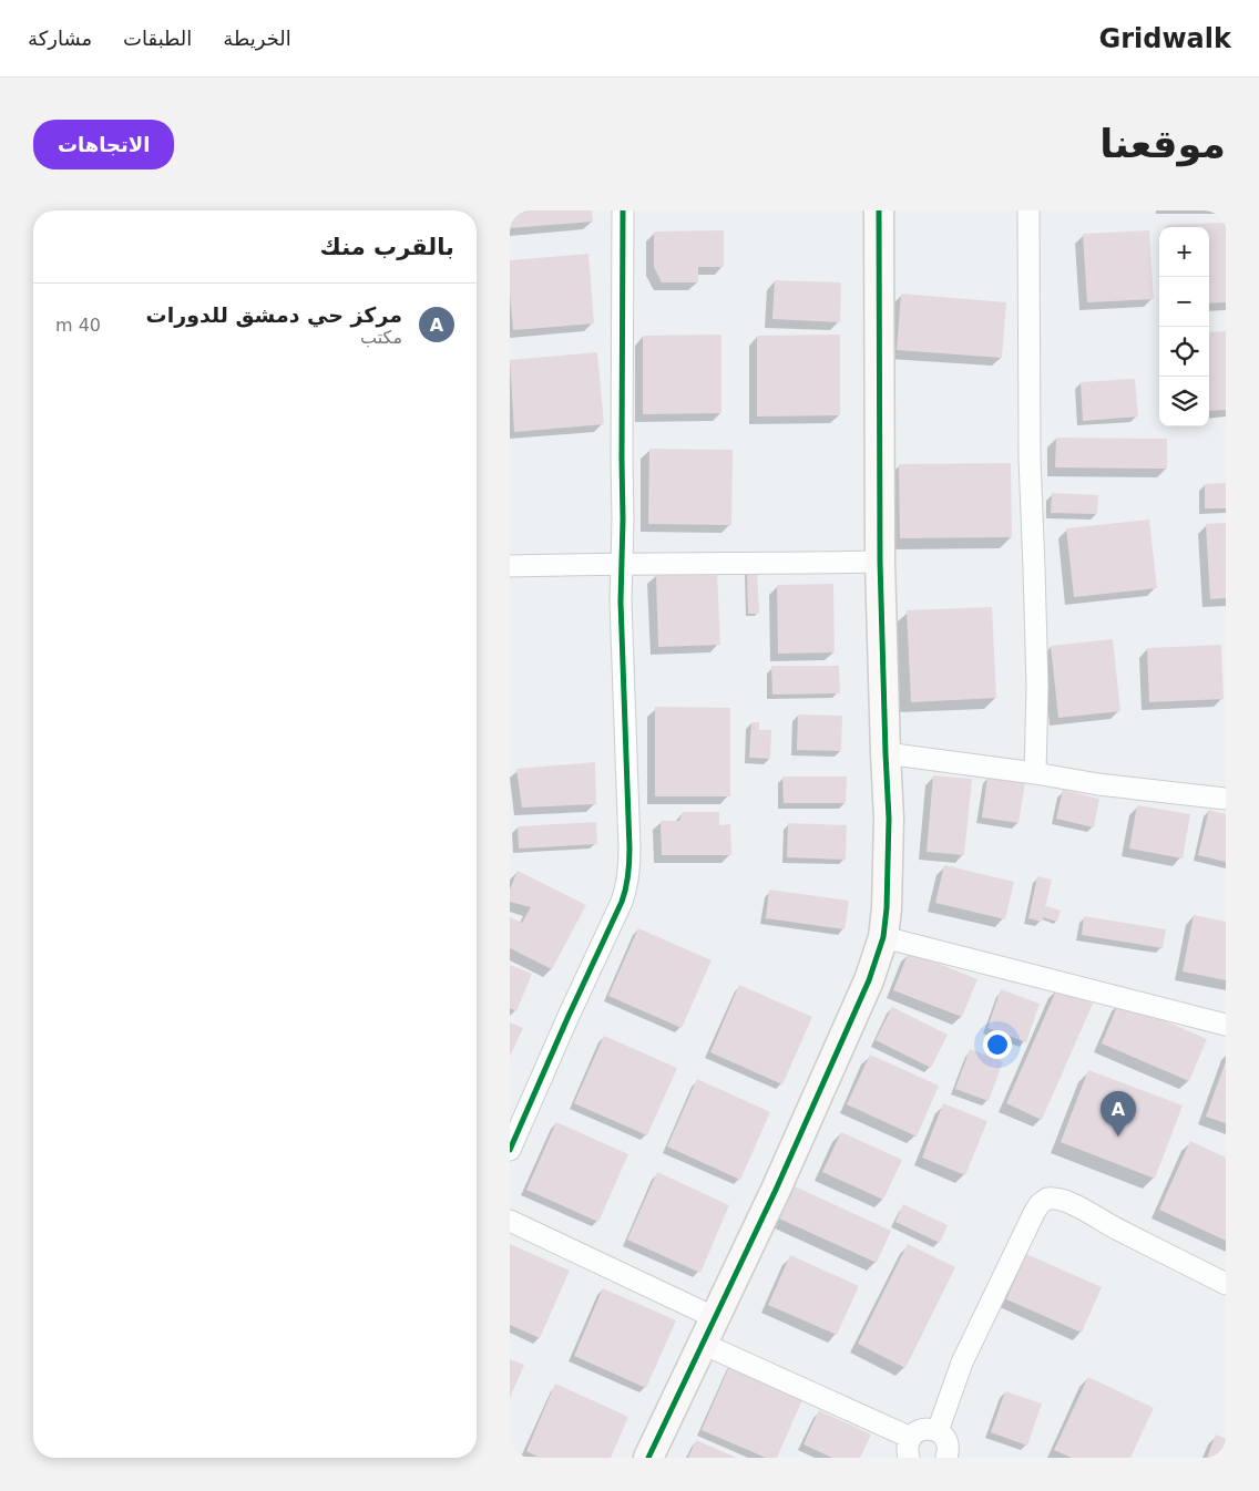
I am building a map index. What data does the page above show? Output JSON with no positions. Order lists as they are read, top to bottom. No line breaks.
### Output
{"page":{"header":"Gridwalk","nav":["الخريطة","الطبقات","مشاركة"],"buttons":"الاتجاهات","title":"موقعنا","heading":"بالقرب منك","map_buttons":["+","−"],"list":[{"mark":"A","name":"مركز حي دمشق للدورات","note":"مكتب","value":"40 m"}],"pins":"A"}}
